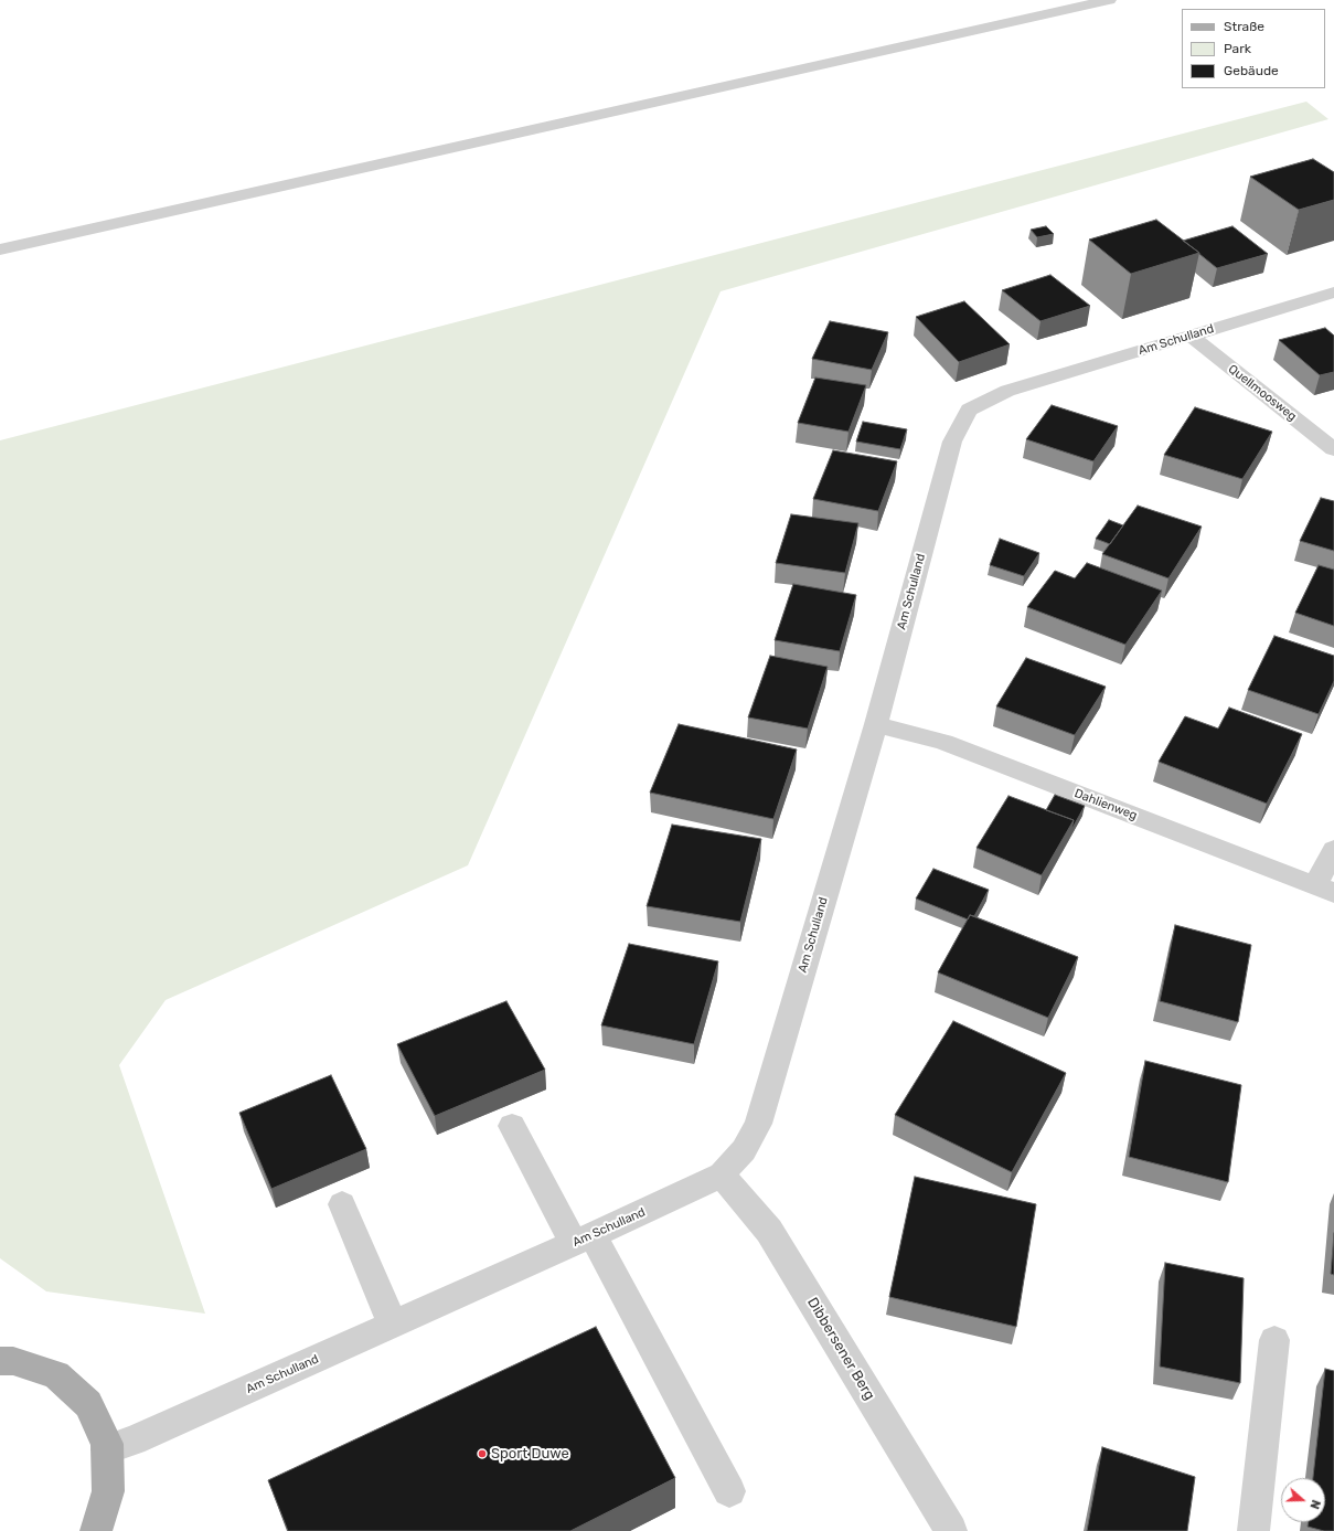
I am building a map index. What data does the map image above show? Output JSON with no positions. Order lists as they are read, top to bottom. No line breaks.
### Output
{"streets":{"street":["Am Schulland","Quellmoosweg","Dahlienweg","Dibbersener Berg"]},"crossings":[["Am Schulland","Quellmoosweg"],["Am Schulland","Dahlienweg"],["Am Schulland","Dibbersener Berg"]],"places":["Sport Duwe"],"legend":["Straße","Park","Gebäude"],"north":"right"}
